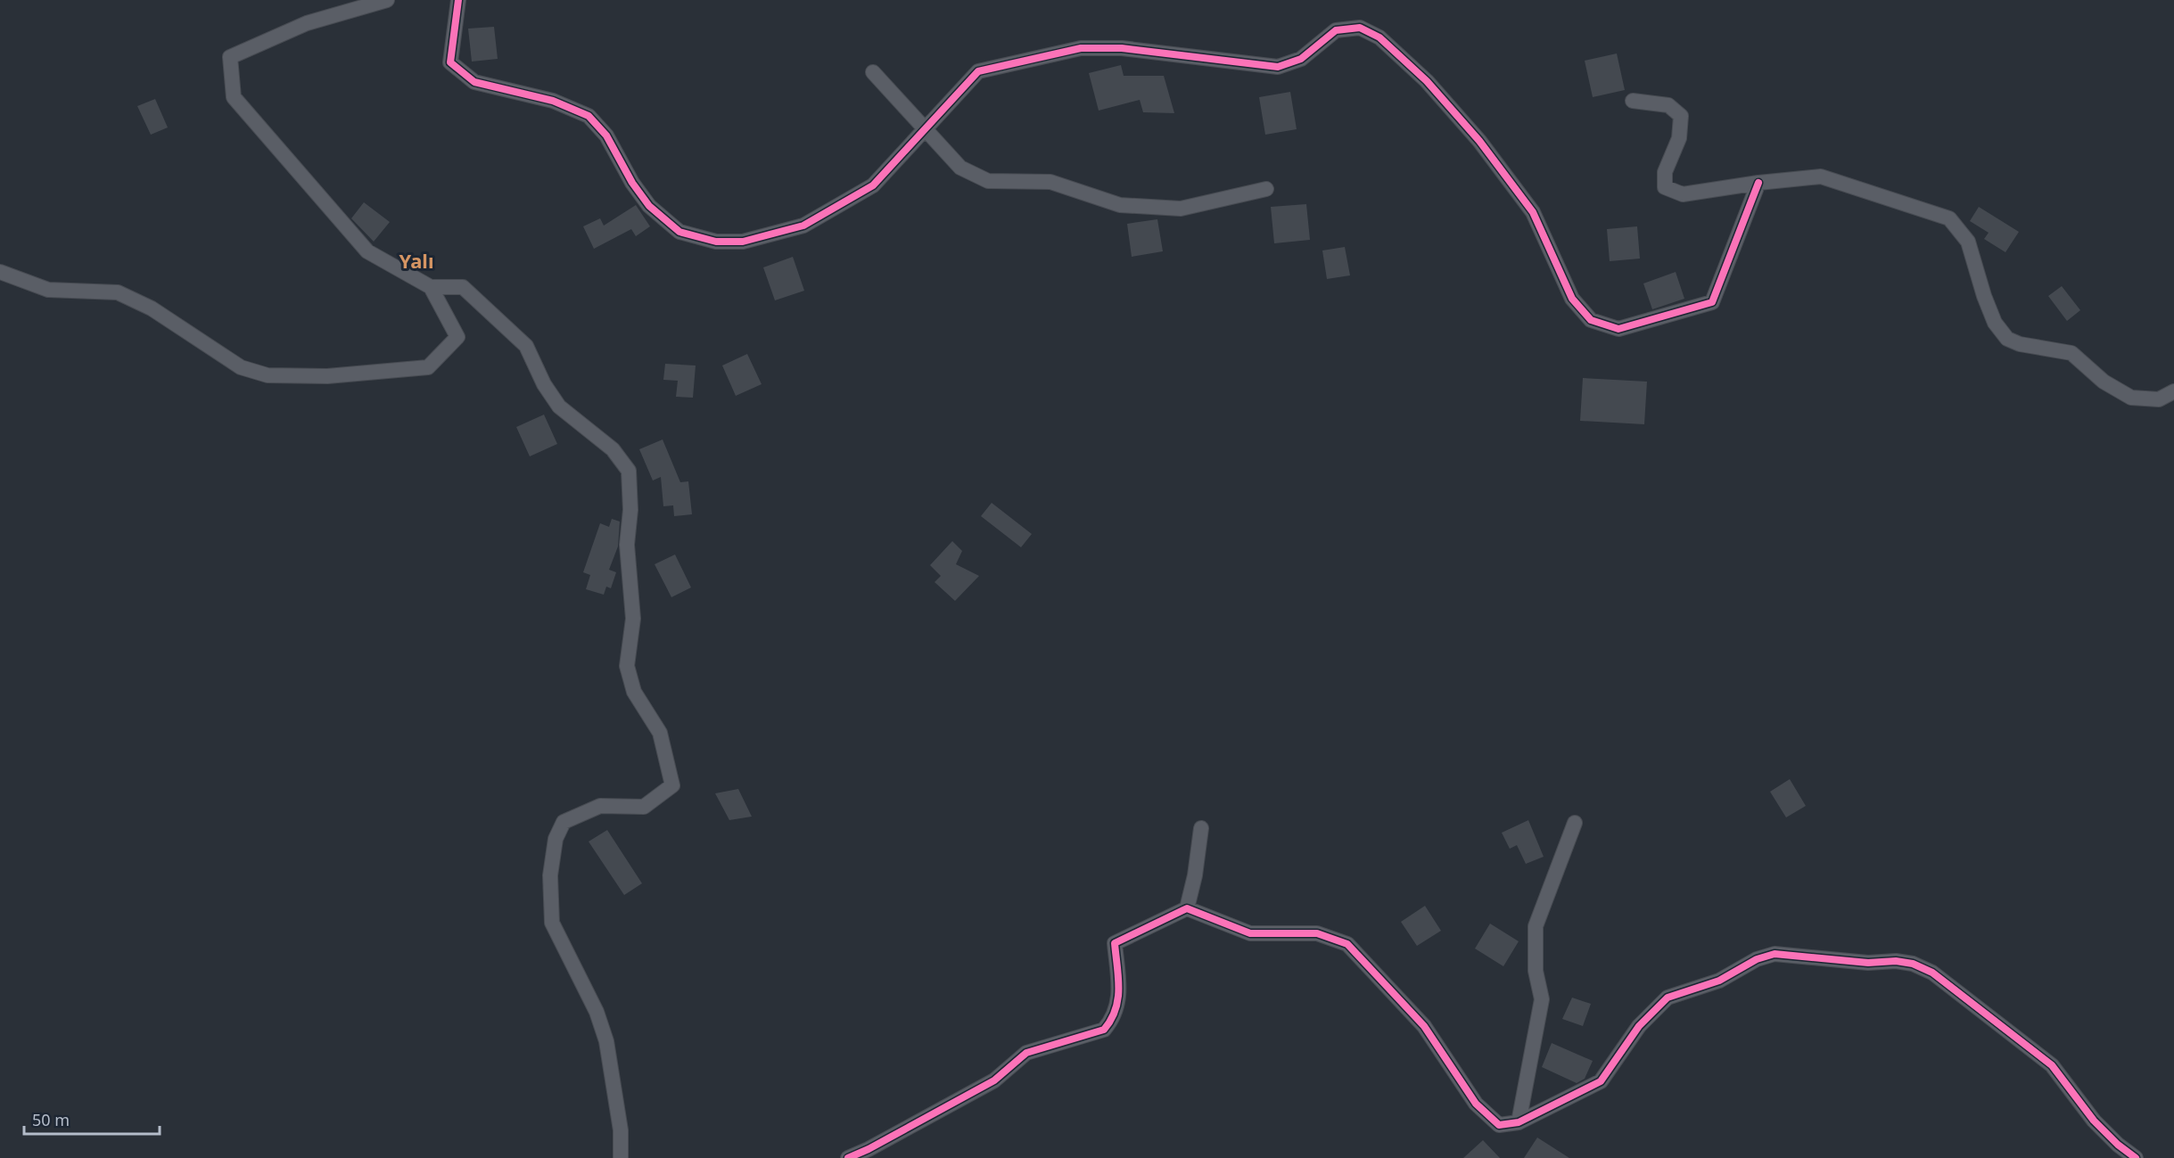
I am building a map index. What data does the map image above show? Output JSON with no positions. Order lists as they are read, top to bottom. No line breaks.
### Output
{"districts":["Yalı"],"scale_bar":"50 m"}
